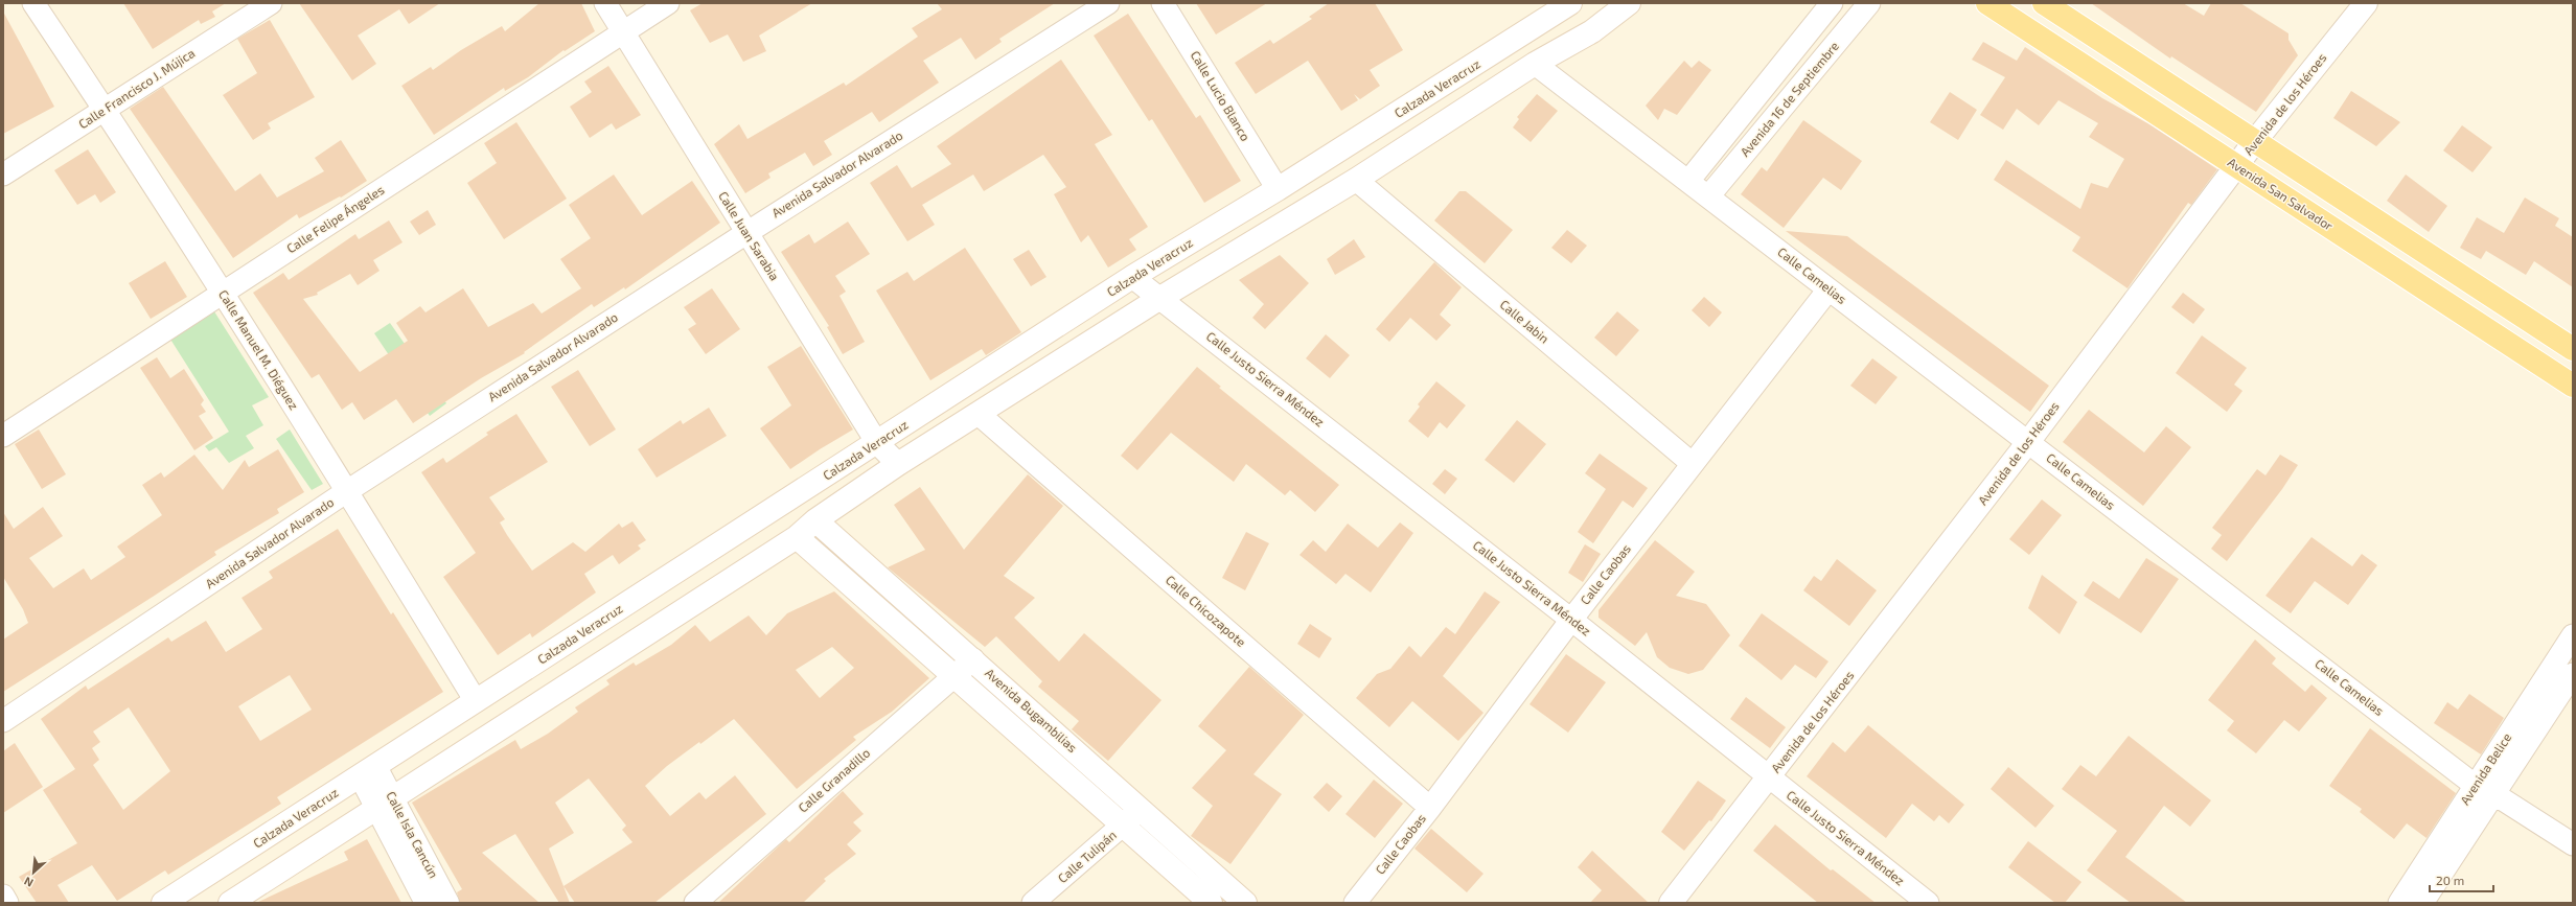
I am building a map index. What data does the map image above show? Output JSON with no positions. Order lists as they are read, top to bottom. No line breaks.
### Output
{"streets":{"main road":["Calzada Veracruz","Avenida de los Héroes","Avenida San Salvador","Avenida Bugambilias","Calle Isla Cancún"],"street":["Calle Francisco J. Mújica","Calle Lucio Blanco","Avenida 16 de Septiembre","Avenida Salvador Alvarado","Calle Felipe Ángeles","Calle Juan Sarabia","Calle Camelias","Calle Jabin","Calle Manuel M. Diéguez","Calle Justo Sierra Méndez","Calle Caobas","Calle Chicozapote","Avenida Belice","Calle Granadillo","Calle Tulipán"]},"crossings":[["Calle Francisco J. Mújica","Calle Manuel M. Diéguez"],["Calzada Veracruz","Calle Lucio Blanco"],["Calzada Veracruz","Calle Juan Sarabia"],["Calzada Veracruz","Calle Manuel M. Diéguez"],["Calzada Veracruz","Calle Justo Sierra Méndez"],["Calzada Veracruz","Calle Isla Cancún"],["Avenida 16 de Septiembre","Calle Camelias"],["Avenida de los Héroes","Avenida San Salvador"],["Avenida de los Héroes","Calle Camelias"],["Avenida de los Héroes","Calle Justo Sierra Méndez"],["Avenida Salvador Alvarado","Calle Juan Sarabia"],["Avenida Salvador Alvarado","Calle Manuel M. Diéguez"],["Calle Felipe Ángeles","Calle Juan Sarabia"],["Calle Felipe Ángeles","Calle Manuel M. Diéguez"],["Calle Camelias","Calle Caobas"],["Calle Camelias","Avenida Belice"],["Calle Jabin","Calle Caobas"],["Calle Justo Sierra Méndez","Calle Caobas"],["Calle Caobas","Calle Chicozapote"],["Avenida Bugambilias","Calle Granadillo"],["Avenida Bugambilias","Calle Tulipán"]],"scale_bar":"20 m","north":"bottom left"}
